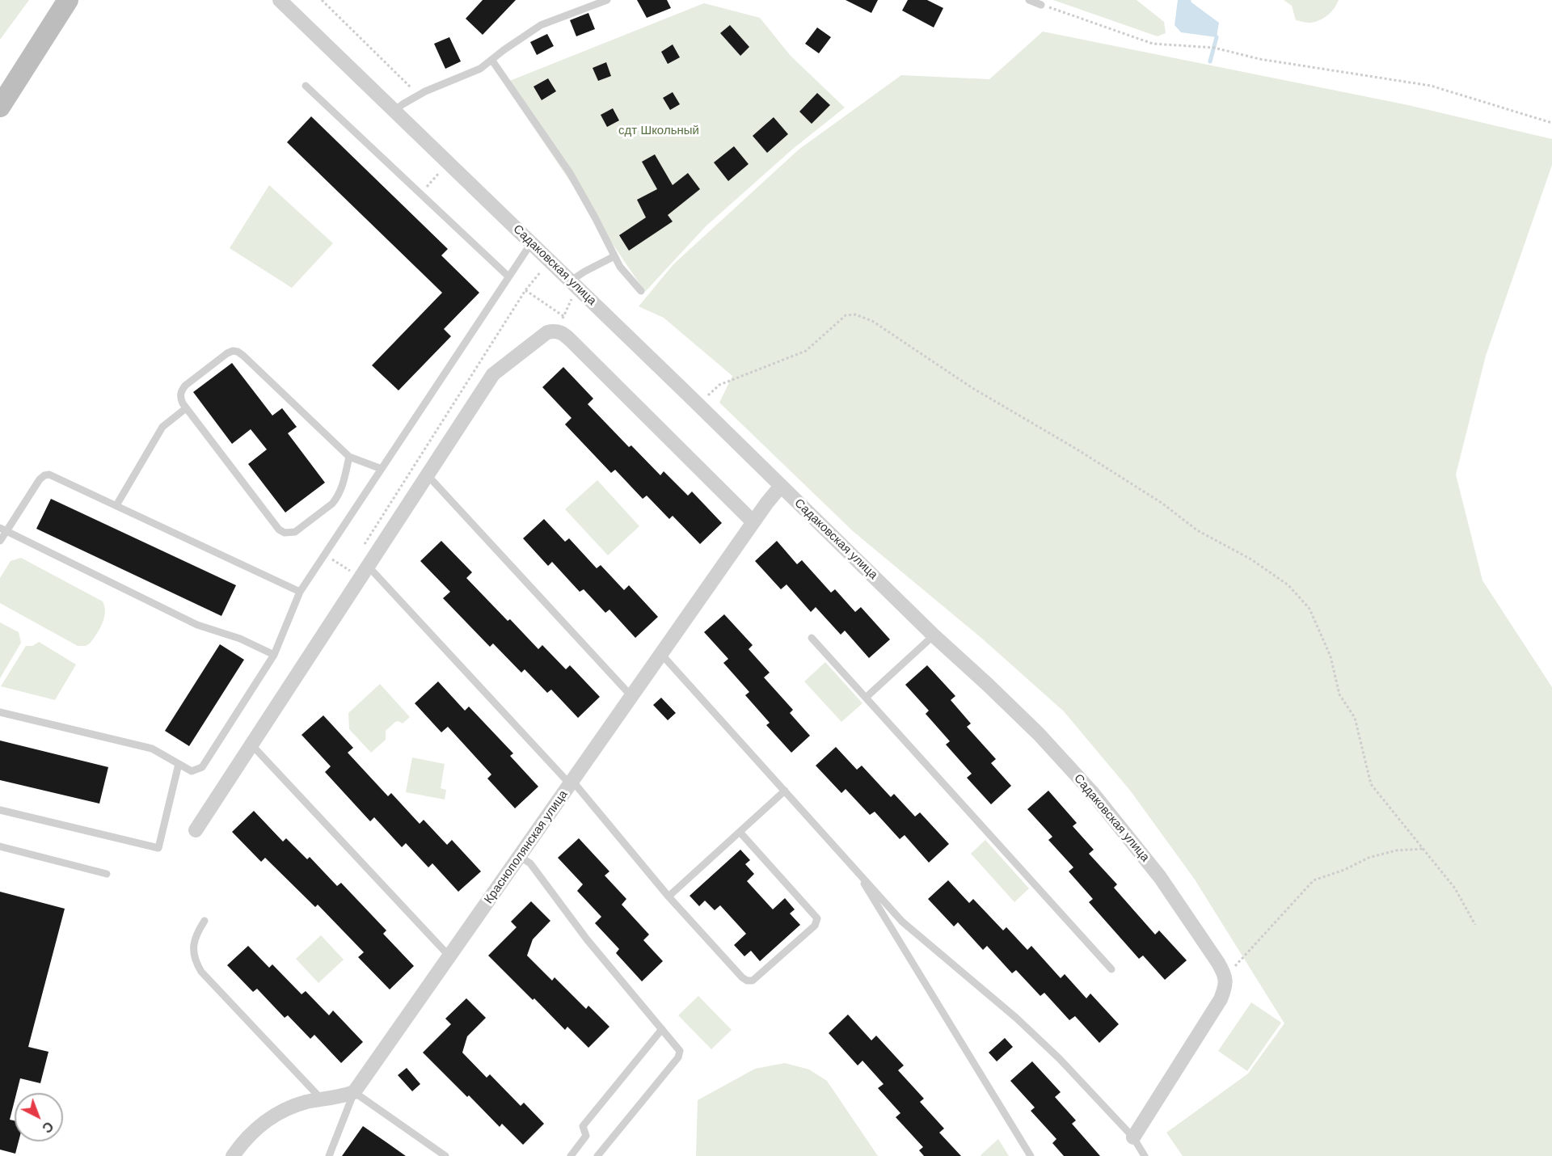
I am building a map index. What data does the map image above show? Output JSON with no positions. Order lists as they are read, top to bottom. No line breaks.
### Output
{"streets":{"street":["Садаковская улица","Краснополянская улица"]},"crossings":[["Садаковская улица","Краснополянская улица"]],"parks":["сдт Школьный"],"north":"bottom right"}
